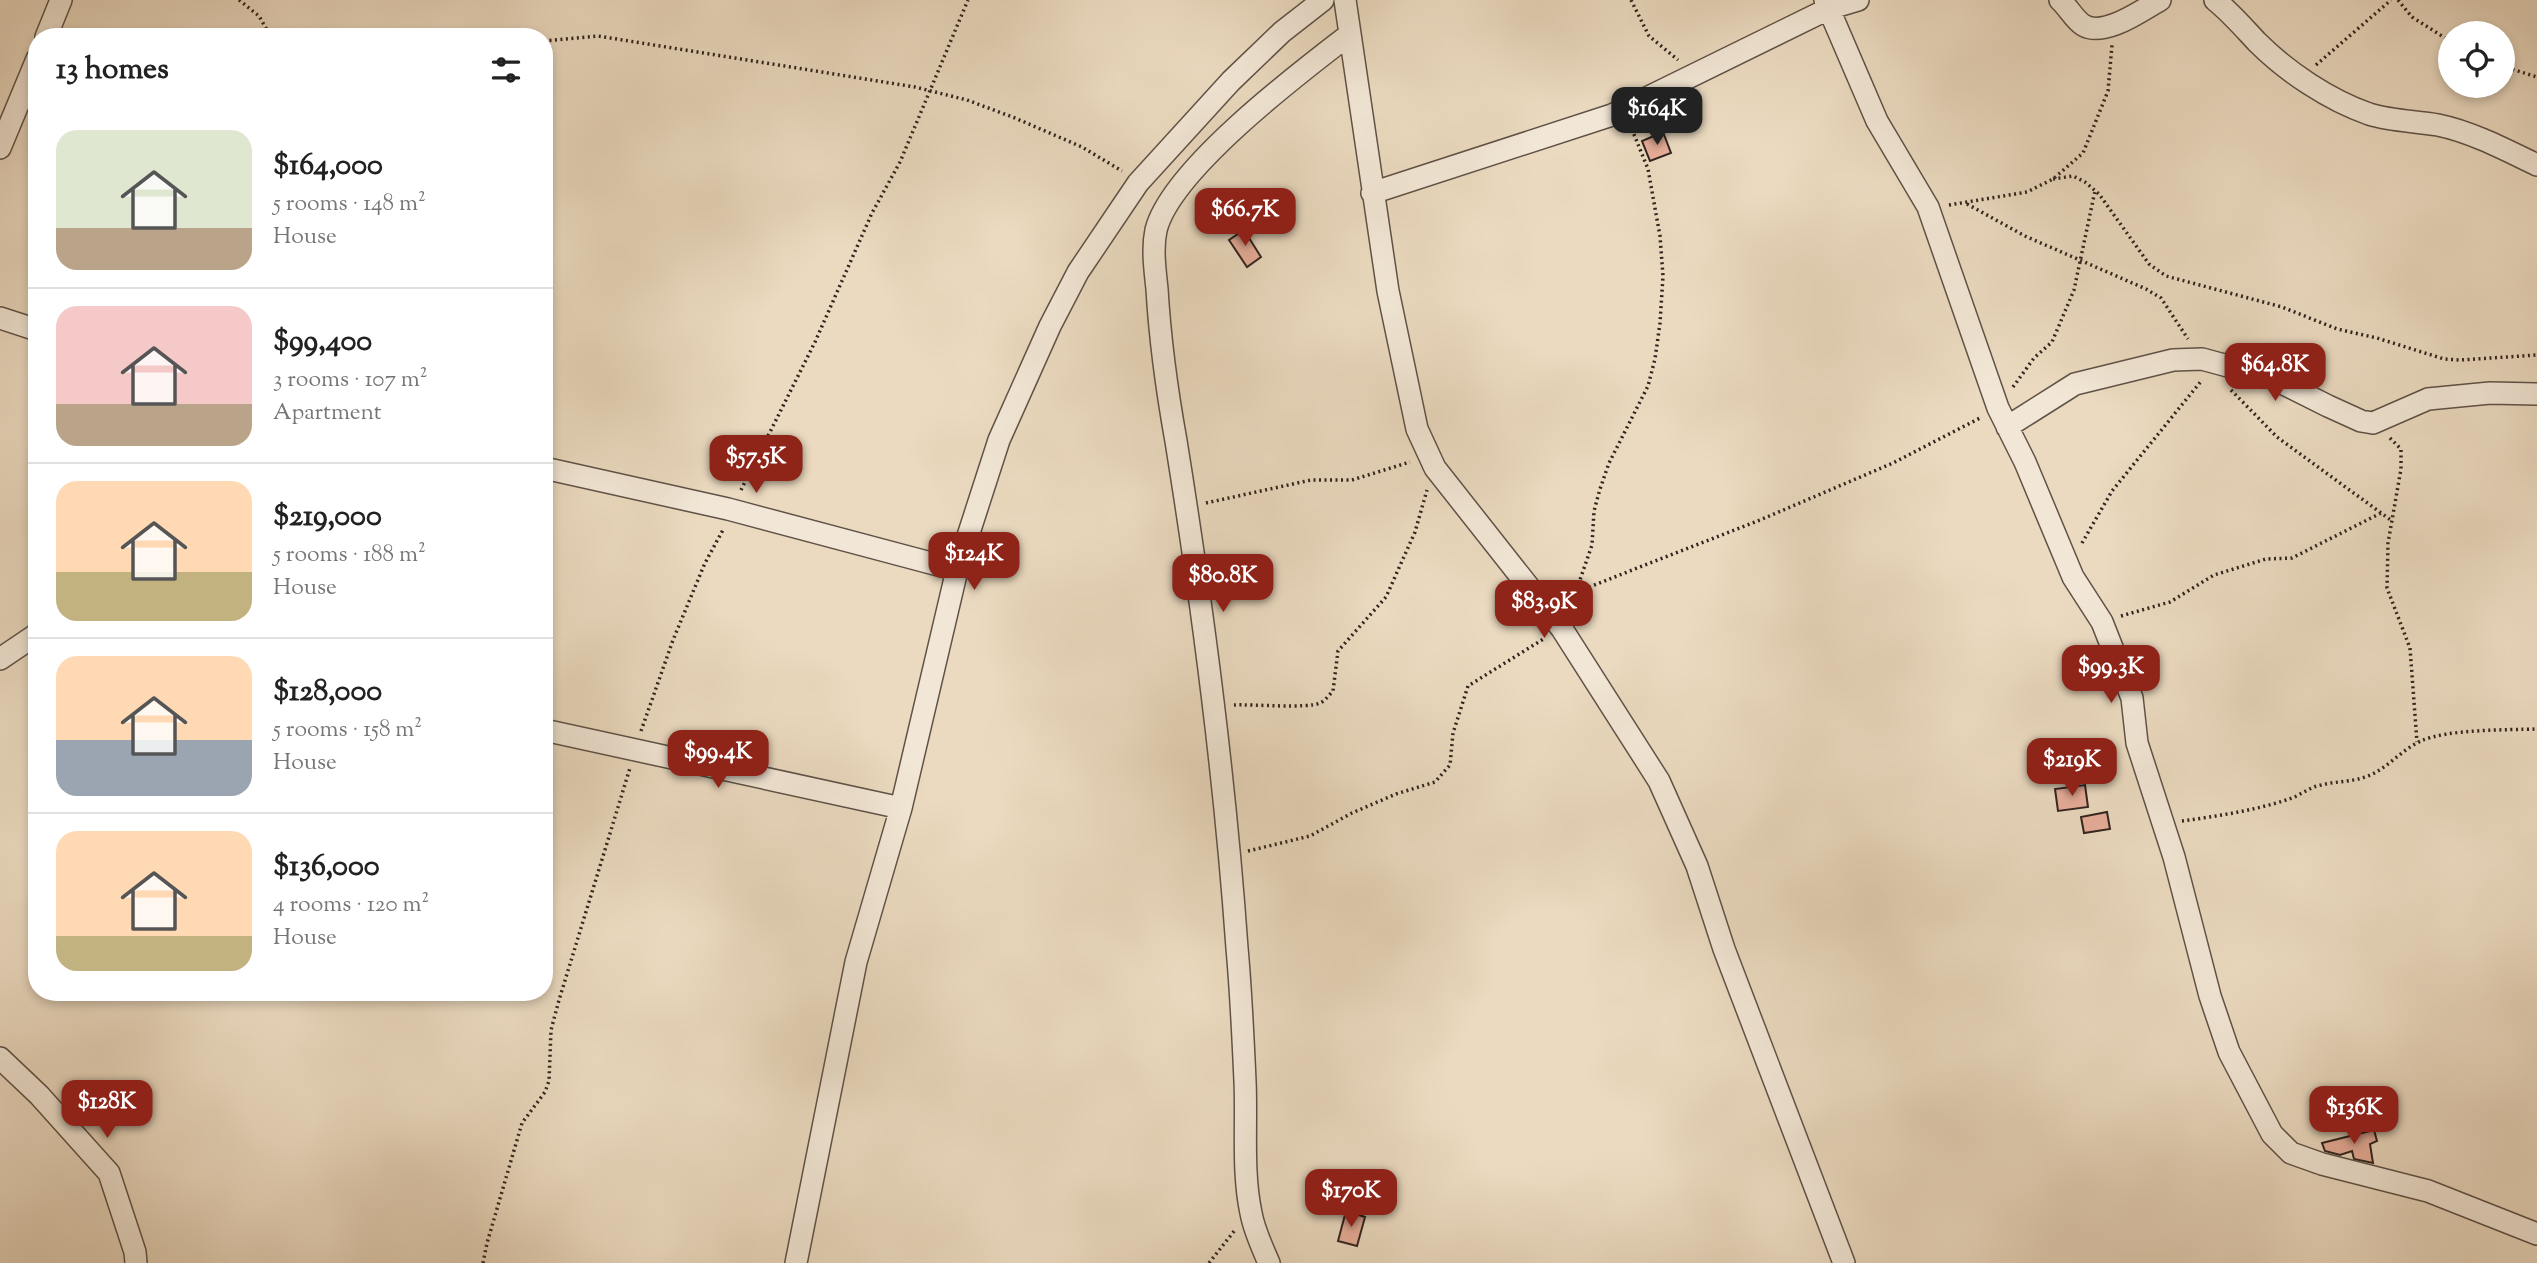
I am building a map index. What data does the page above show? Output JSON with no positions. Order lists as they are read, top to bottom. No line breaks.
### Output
{"page":{"heading":"13 homes","price":["$164K","$66.7K","$64.8K","$57.5K","$124K","$80.8K","$83.9K","$99.3K","$99.4K","$219K","$128K","$136K","$170K"],"list":[{"name":"$164,000","note":"5 rooms · 148 m² · House"},{"name":"$99,400","note":"3 rooms · 107 m² · Apartment"},{"name":"$219,000","note":"5 rooms · 188 m² · House"},{"name":"$128,000","note":"5 rooms · 158 m² · House"},{"name":"$136,000","note":"4 rooms · 120 m² · House"}]}}
